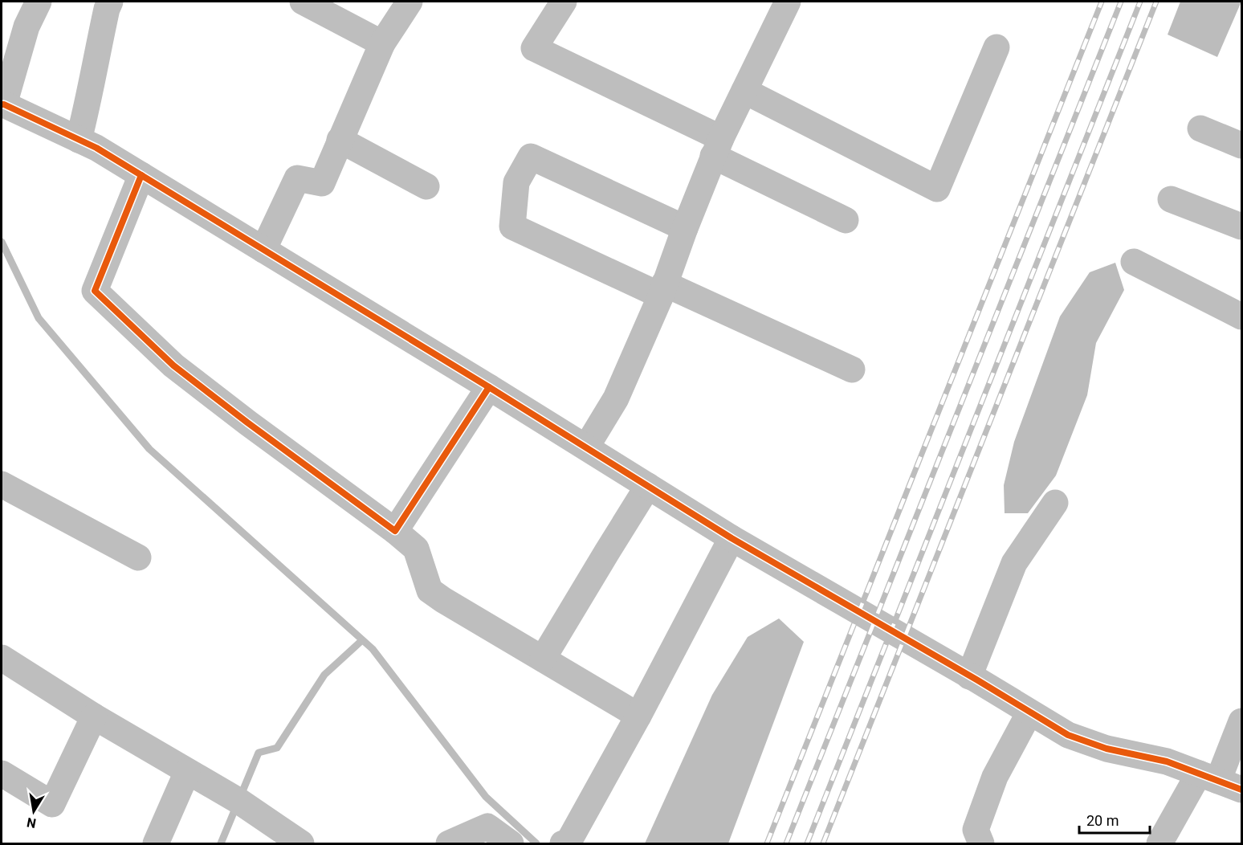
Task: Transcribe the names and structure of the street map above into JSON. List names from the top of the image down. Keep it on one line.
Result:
{"scale_bar":"20 m","north":"bottom"}
